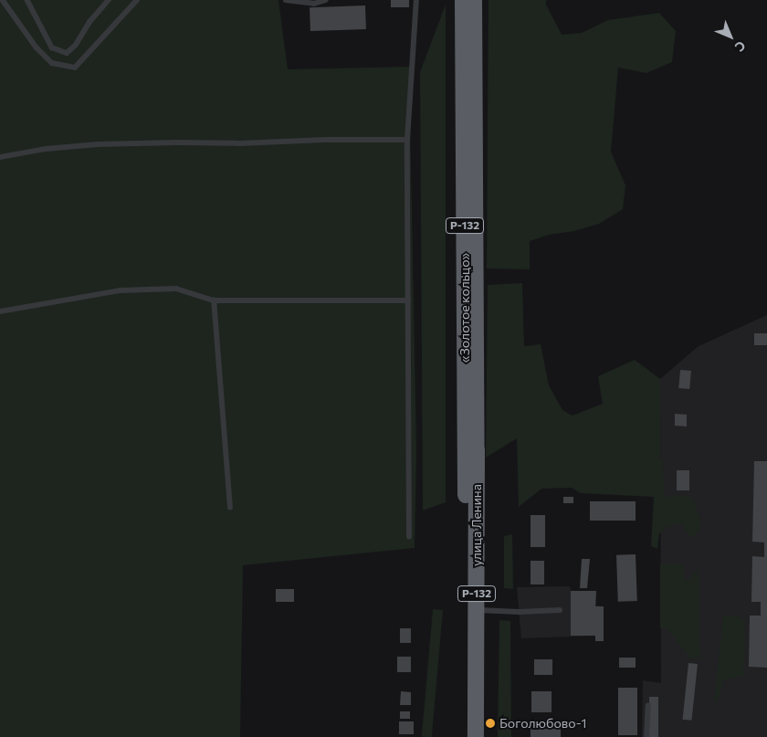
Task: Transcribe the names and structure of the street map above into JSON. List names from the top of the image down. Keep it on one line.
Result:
{"streets":{"highway":["Р-132","«Золотое кольцо»","улица Ленина"]},"crossings":[["«Золотое кольцо»","улица Ленина"]],"places":["Боголюбово-1"],"north":"bottom right"}
